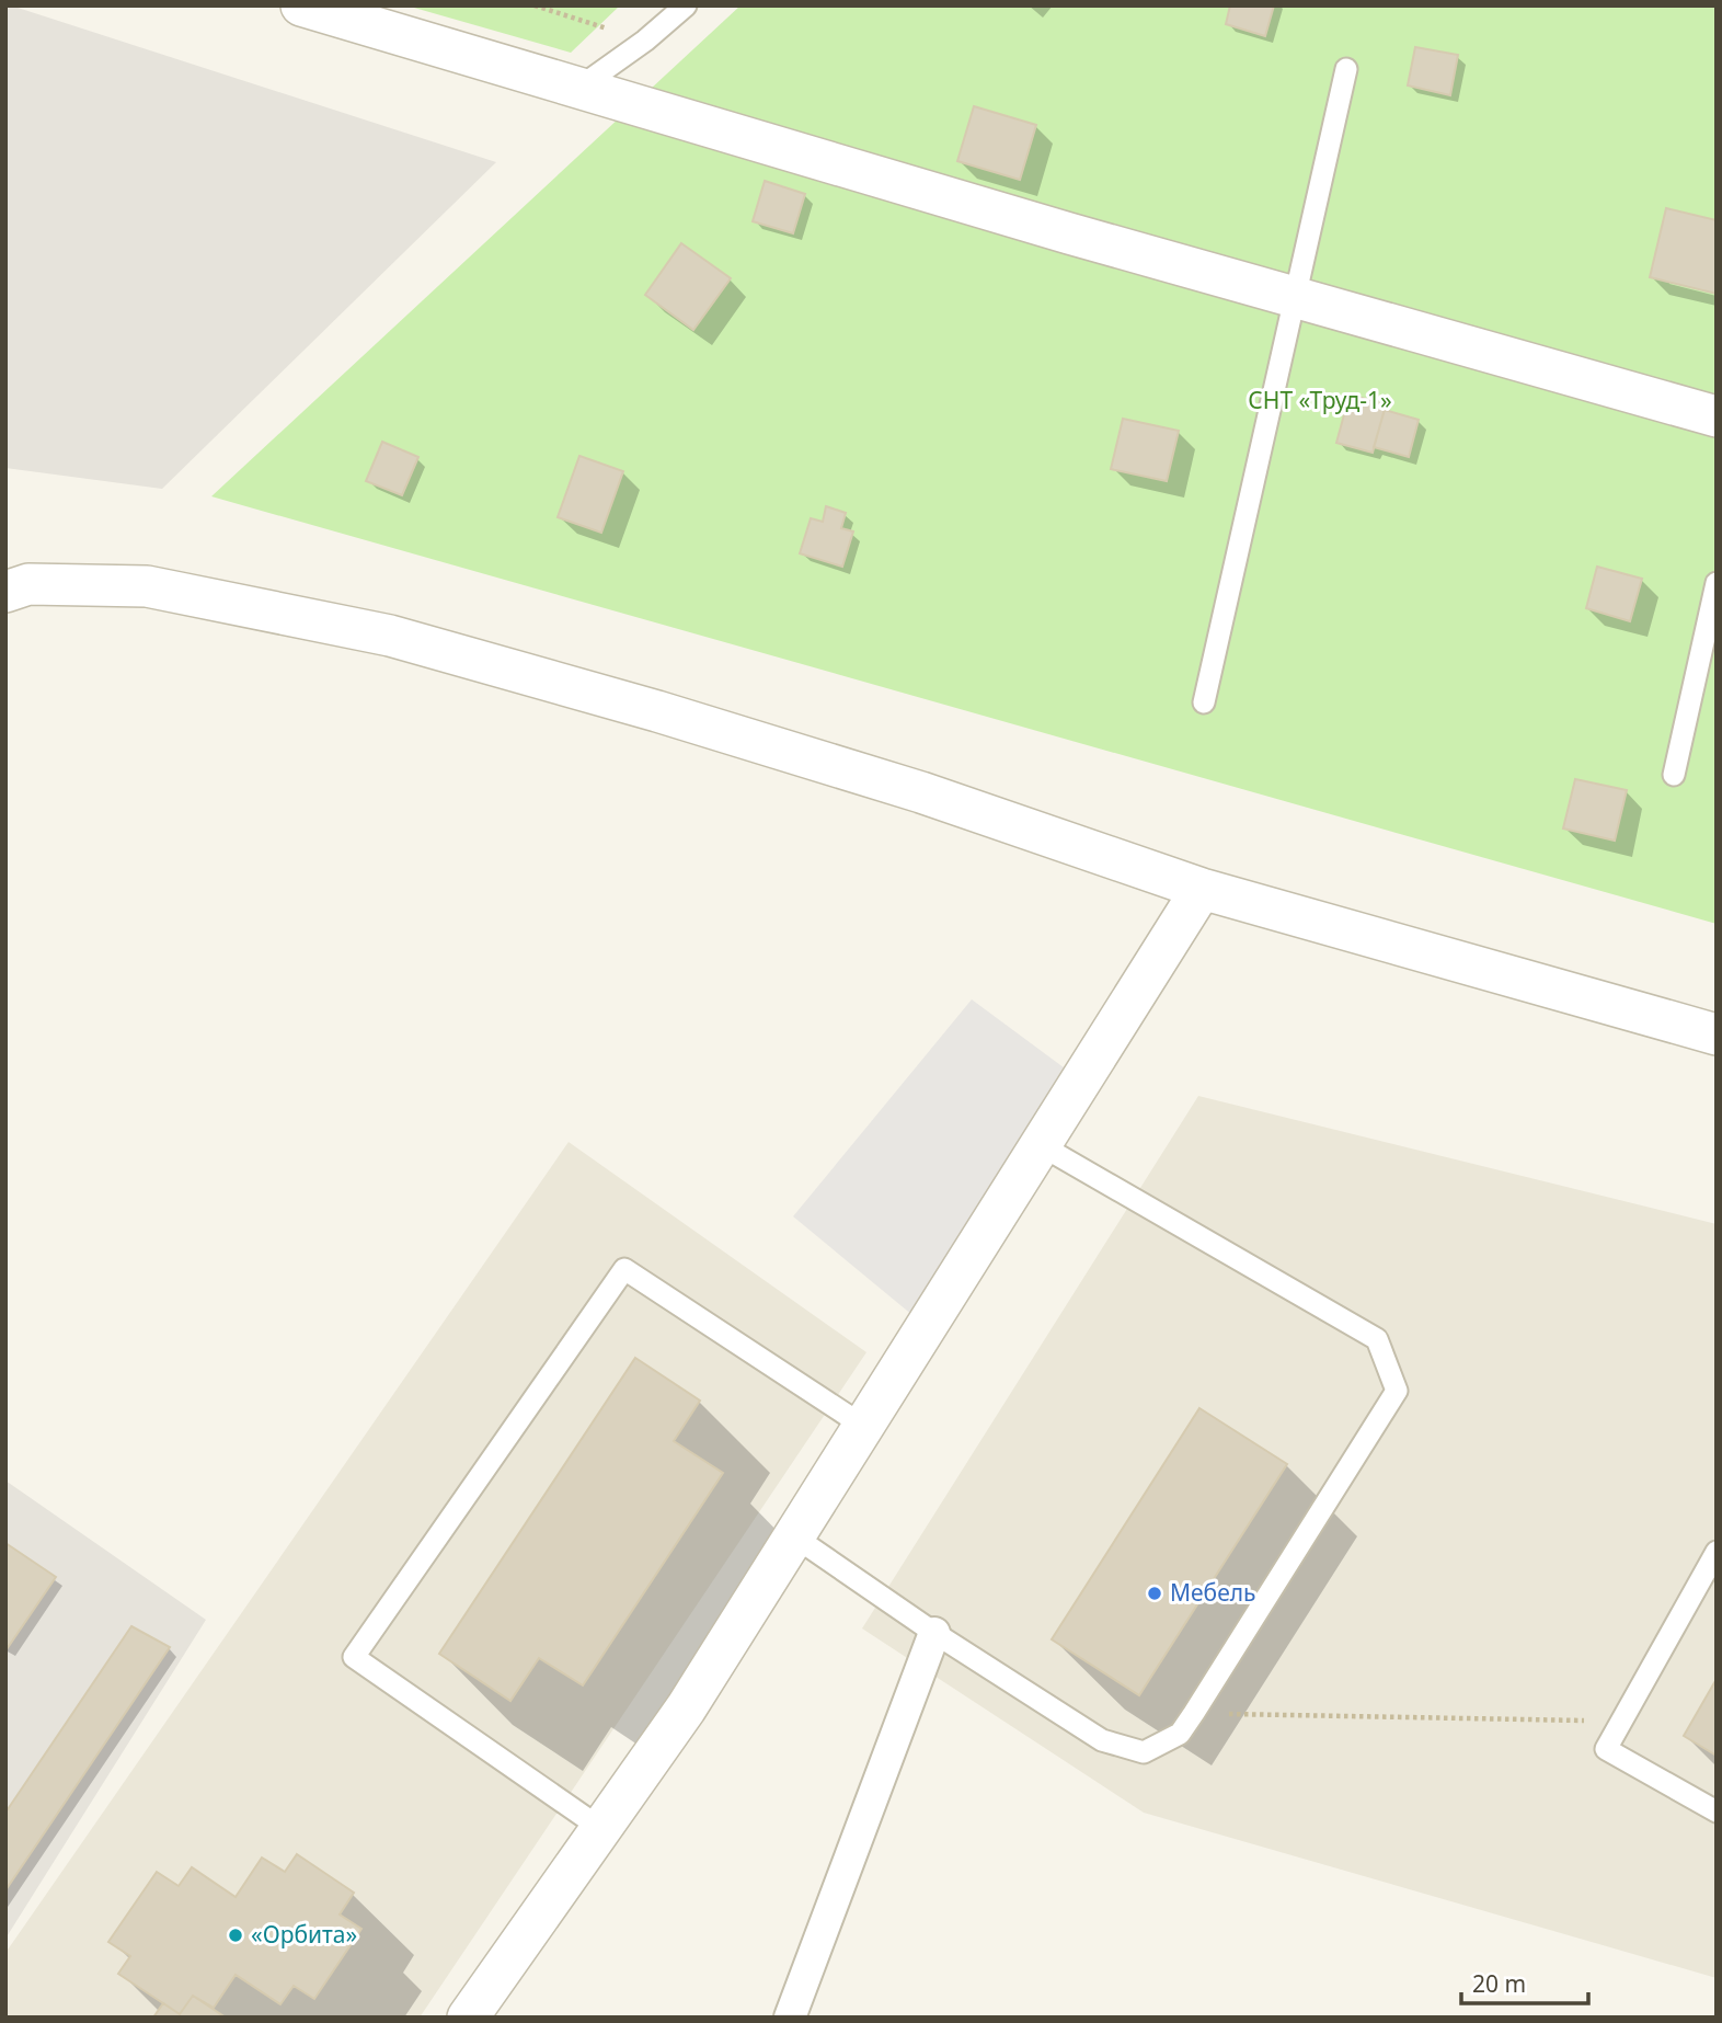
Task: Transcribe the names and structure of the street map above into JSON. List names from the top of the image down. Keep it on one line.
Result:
{"parks":["СНТ «Труд-1»"],"places":["Мебель","«Орбита»"],"scale_bar":"20 m"}
